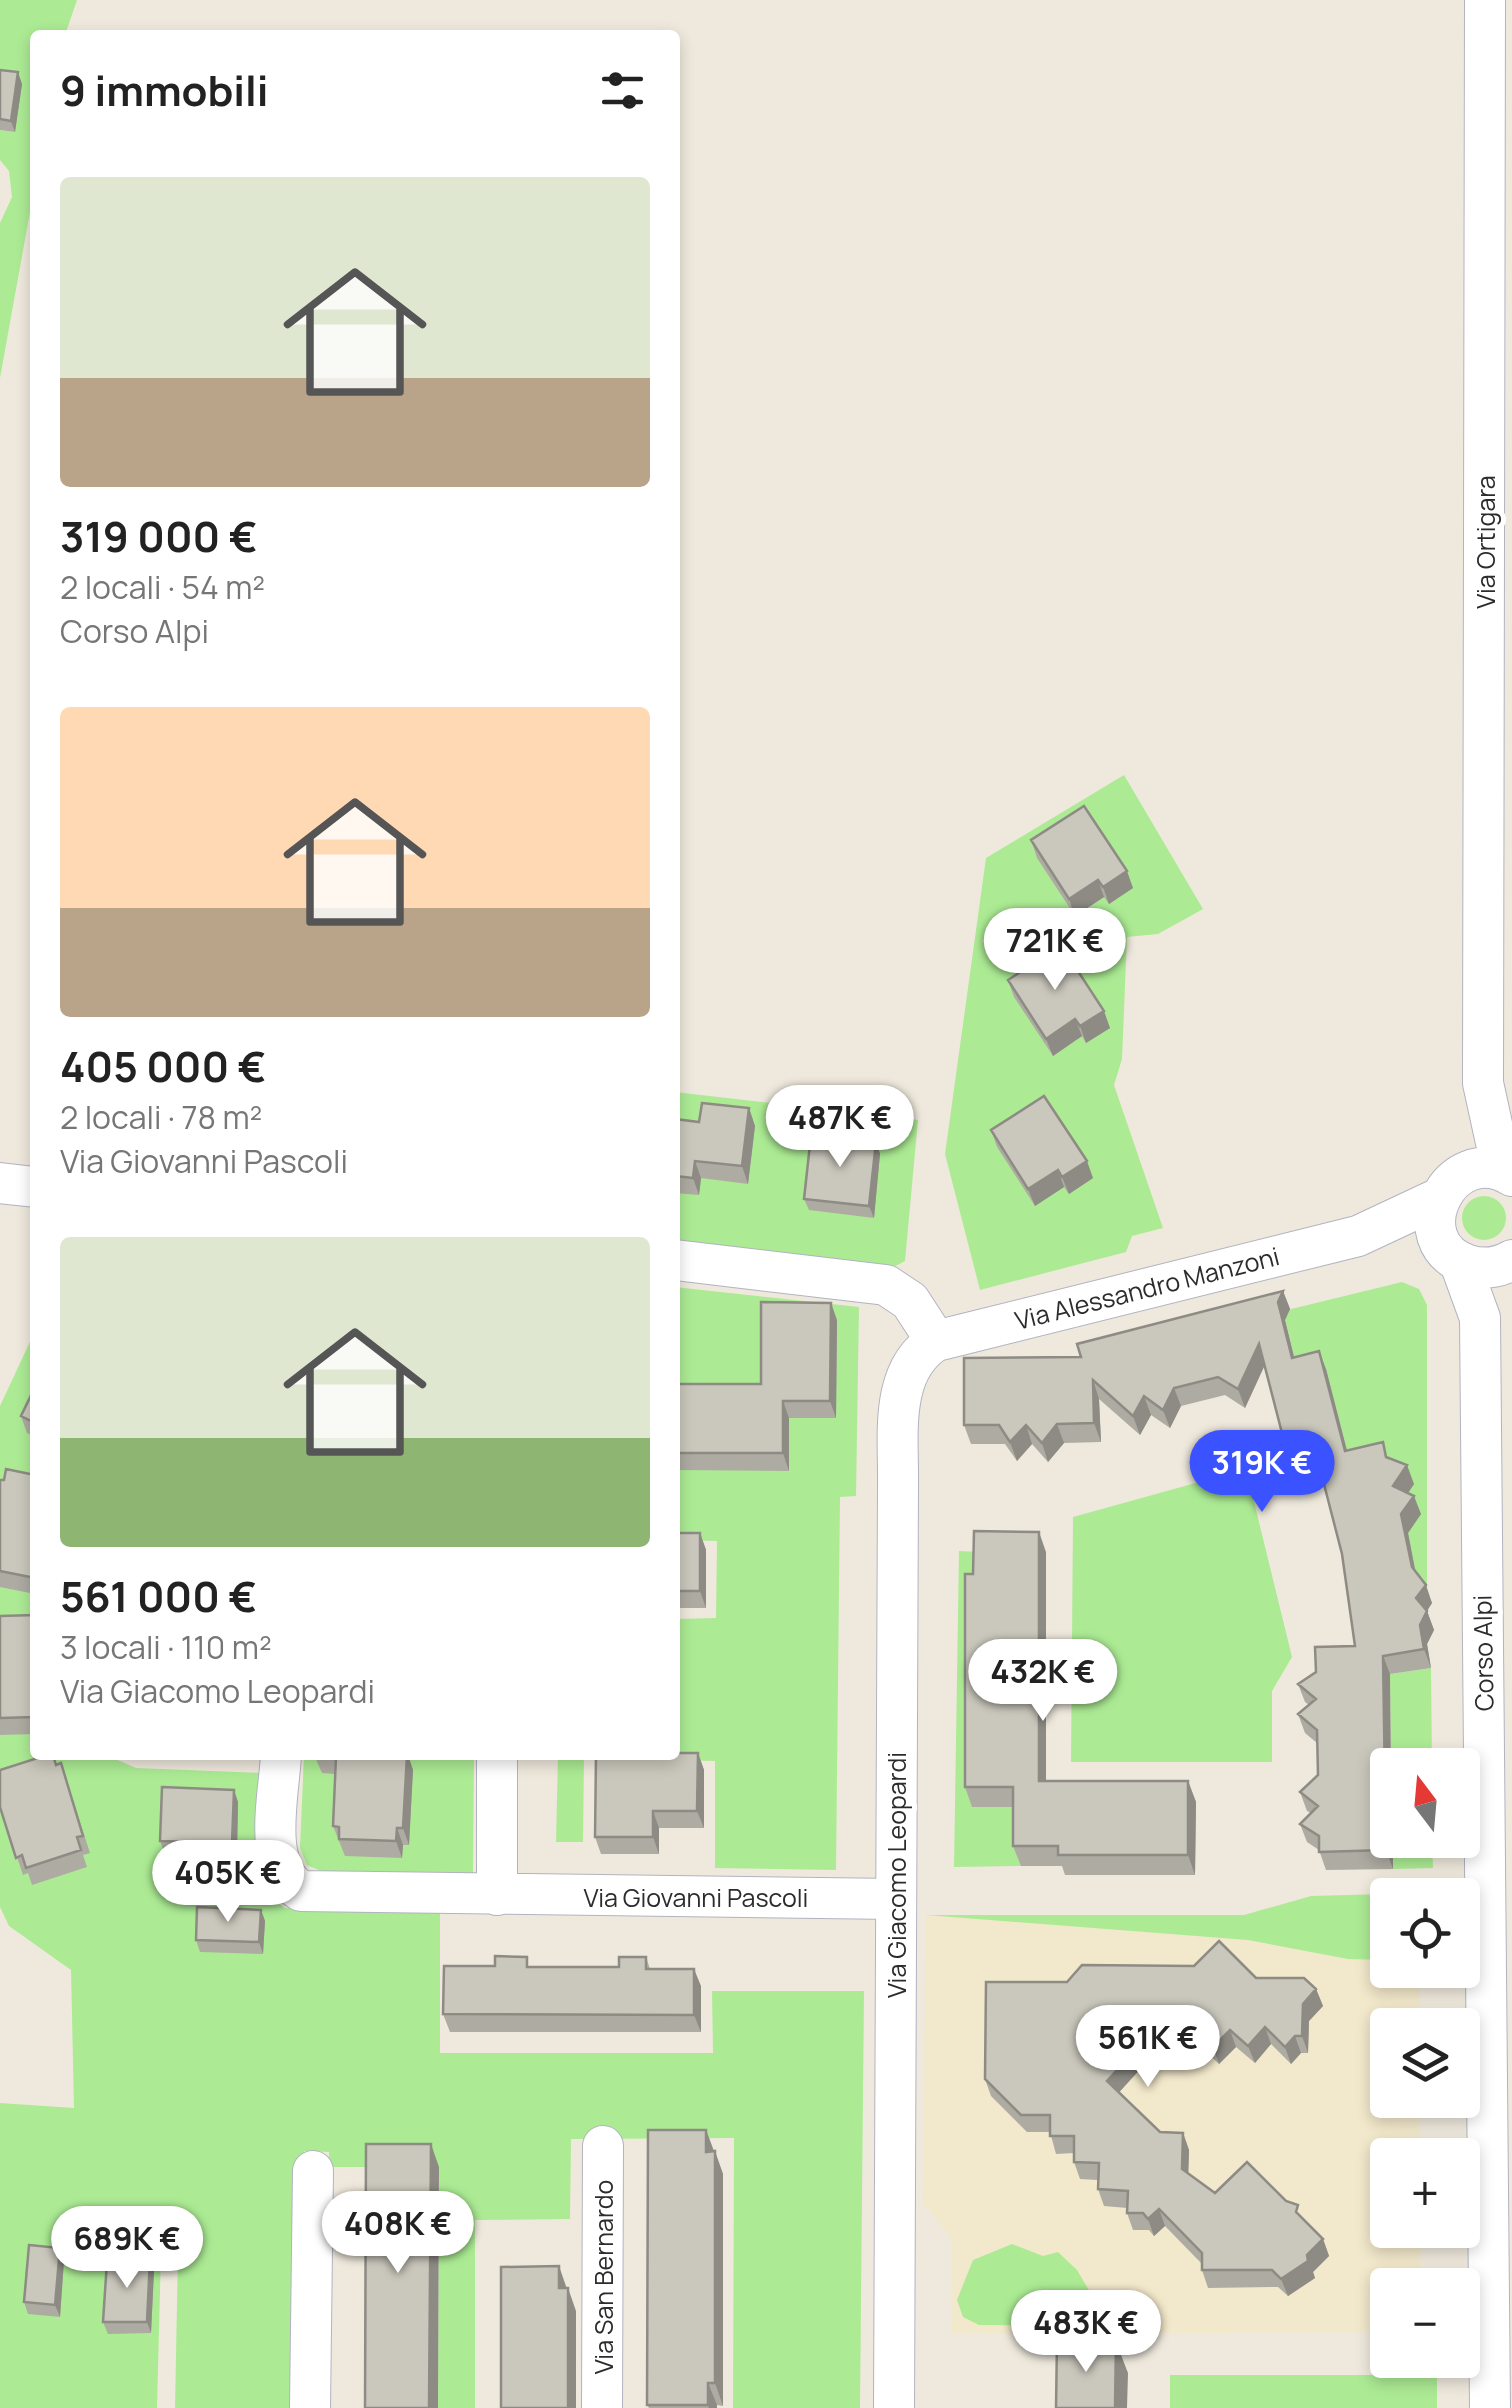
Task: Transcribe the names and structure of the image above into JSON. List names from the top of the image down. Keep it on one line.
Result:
{"streets":{"street":["Via Ortigara","Via Alessandro Manzoni","Corso Alpi","Via Giacomo Leopardi","Via Giovanni Pascoli","Via San Bernardo"]},"crossings":[["Via Ortigara","Via Alessandro Manzoni"],["Via Ortigara","Corso Alpi"],["Via Alessandro Manzoni","Corso Alpi"],["Via Alessandro Manzoni","Via Giacomo Leopardi"],["Via Giacomo Leopardi","Via Giovanni Pascoli"]],"north":"top","page":{"heading":"9 immobili","list":[{"name":"319 000 €","note":"2 locali · 54 m² · Corso Alpi"},{"name":"405 000 €","note":"2 locali · 78 m² · Via Giovanni Pascoli"},{"name":"561 000 €","note":"3 locali · 110 m² · Via Giacomo Leopardi"}],"price":["721K €","487K €","319K €","432K €","405K €","561K €","408K €","689K €","483K €"],"map_buttons":["+","−"]}}
